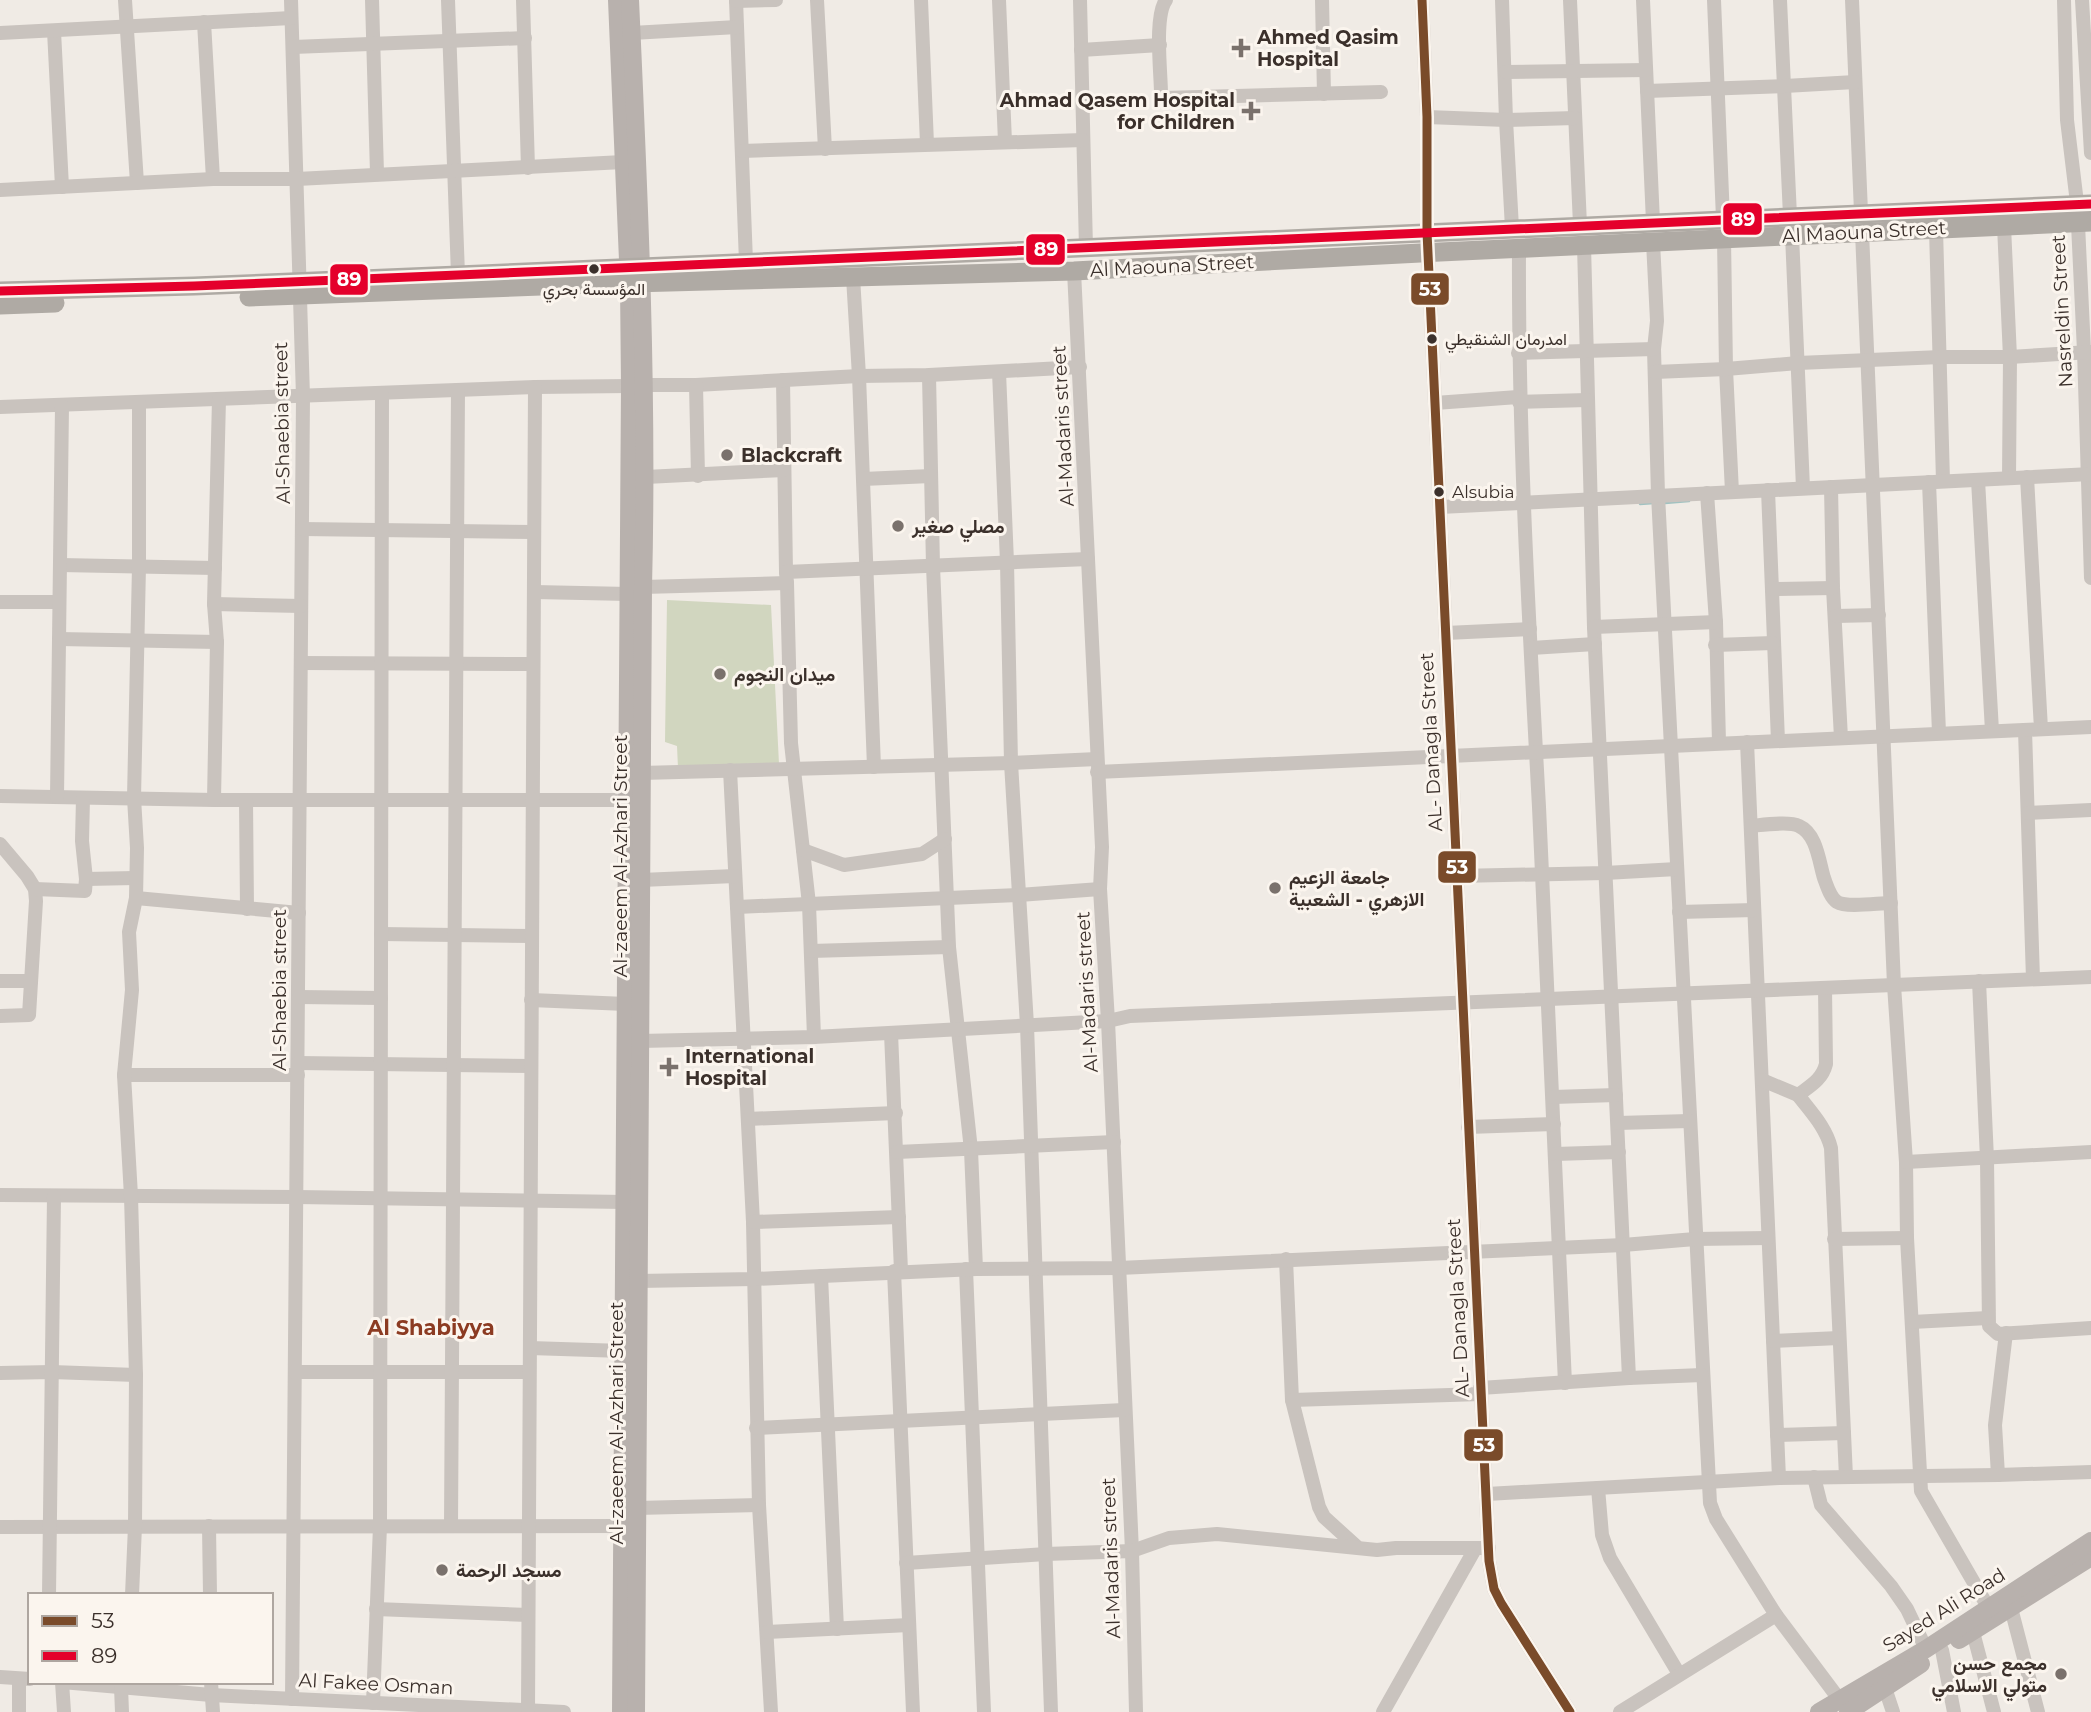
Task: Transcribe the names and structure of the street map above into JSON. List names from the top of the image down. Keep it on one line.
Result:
{"streets":{"highway":["Al Maouna Street"],"main road":["Al-zaeem Al-Azhari Street","Sayed Ali Road"],"street":["Nasreldin Street","Al-Shaebia street","Al-Madaris street","AL- Danagla Street","Al Fakee Osman"]},"crossings":[["Al Maouna Street","Nasreldin Street"],["Al Maouna Street","Al-Shaebia street"],["Al Maouna Street","Al-Madaris street"],["Al Maouna Street","AL- Danagla Street"],["Al Maouna Street","Al-zaeem Al-Azhari Street"],["Al-Shaebia street","Al Fakee Osman"]],"districts":["Al Shabiyya"],"places":{"health":["Ahmed Qasim Hospital","Ahmad Qasem Hospital for Children","International Hospital"],"other":["المؤسسة بحري","امدرمان الشنقيطي","Blackcraft","Alsubia","مصلي صغير","ميدان النجوم","جامعة الزعيم الازهري - الشعبية","مسجد الرحمة","مجمع حسن متولي الاسلامي"]},"lines":["transit line 53","transit line 89"],"legend":["53","89"]}
